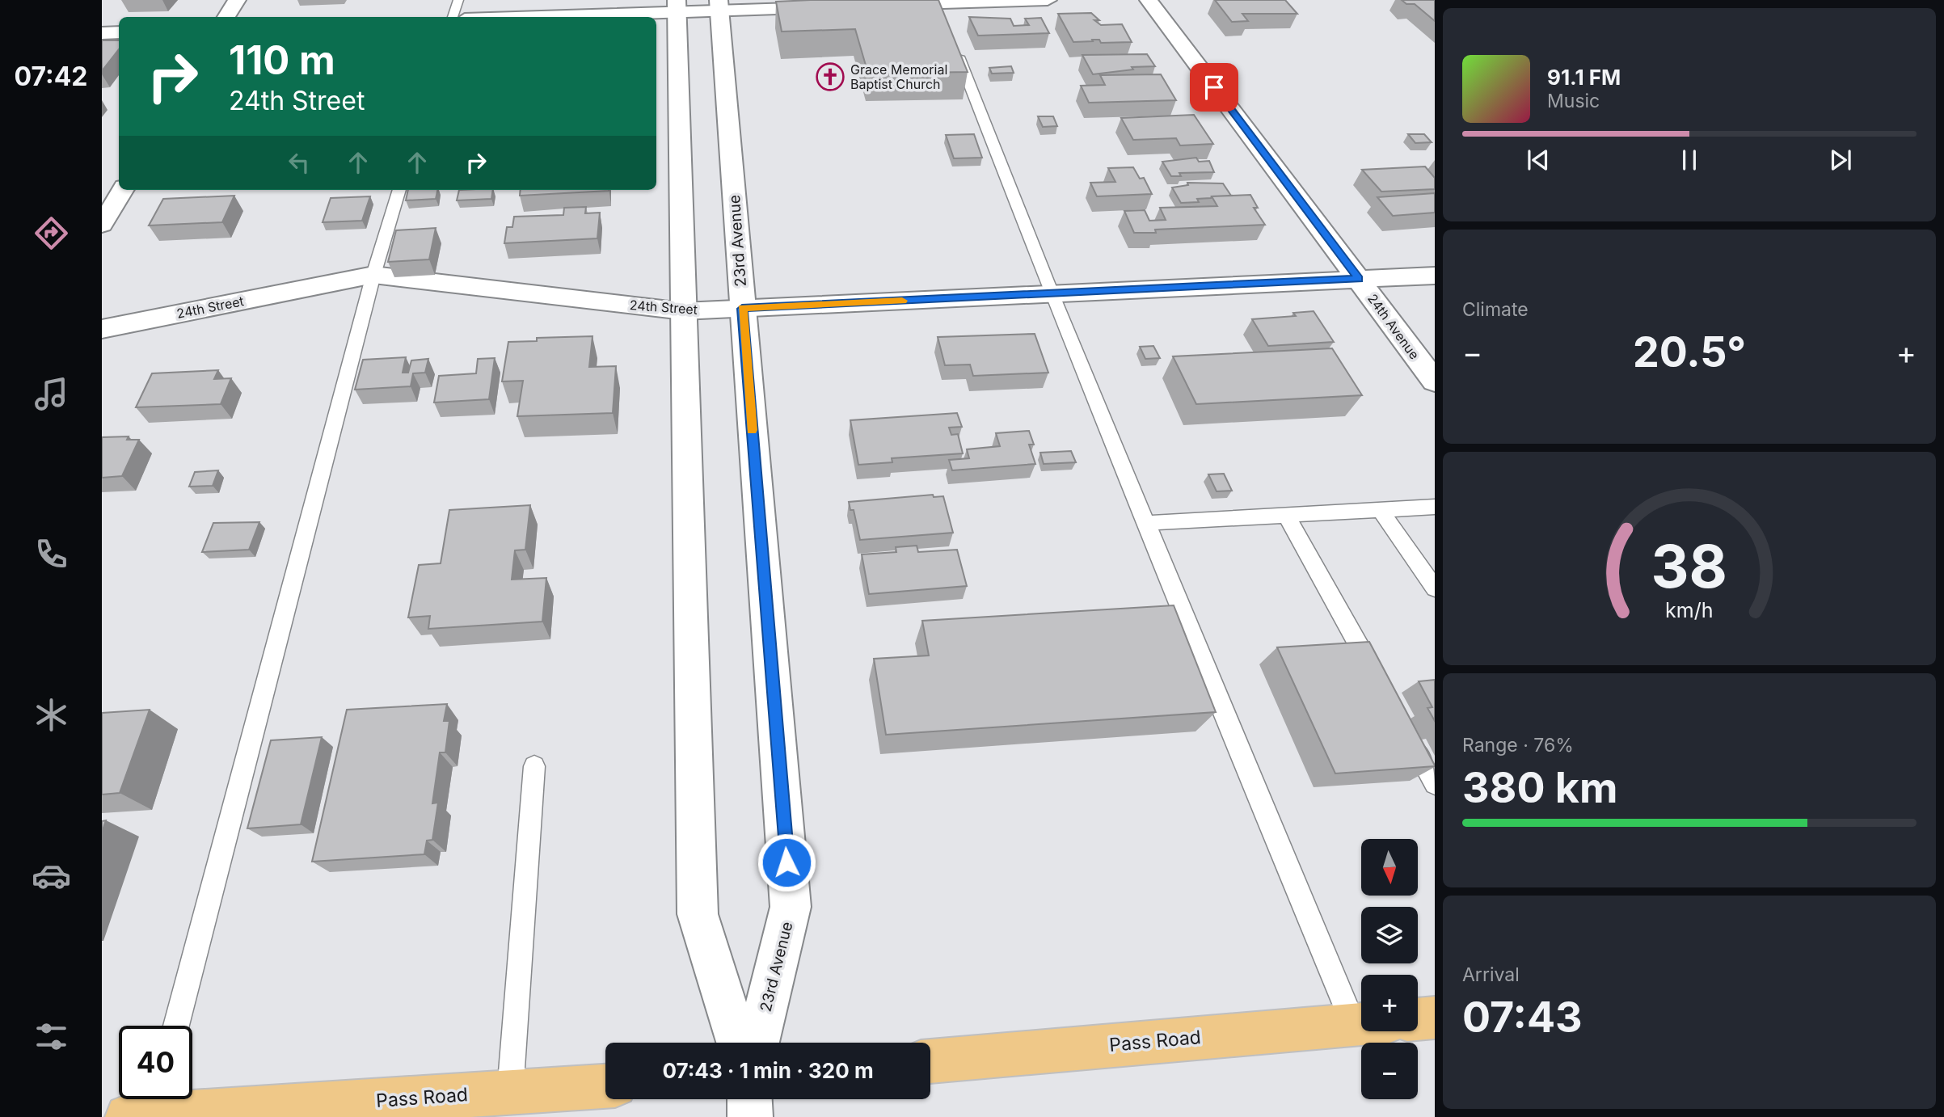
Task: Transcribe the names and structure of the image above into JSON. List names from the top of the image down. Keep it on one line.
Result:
{"streets":{"main road":["Pass Road"],"street":["23rd Avenue","24th Street","24th Avenue"]},"crossings":[["23rd Avenue","24th Street"],["24th Street","24th Avenue"]],"places":{"church":["Grace Memorial Baptist Church"]},"north":"bottom","page":{"tabs":"07:42","turn":["110 m","24th Street"],"song":["91.1 FM","Music"],"tile":["Climate",["Range · 76%","380 km"],["Arrival","07:43"]],"heat":["−","20.5°","+"],"map_buttons":["+","−"],"limit":"40","trip":"07:43 · 1 min · 320 m","gauge":["38","km/h"]}}
